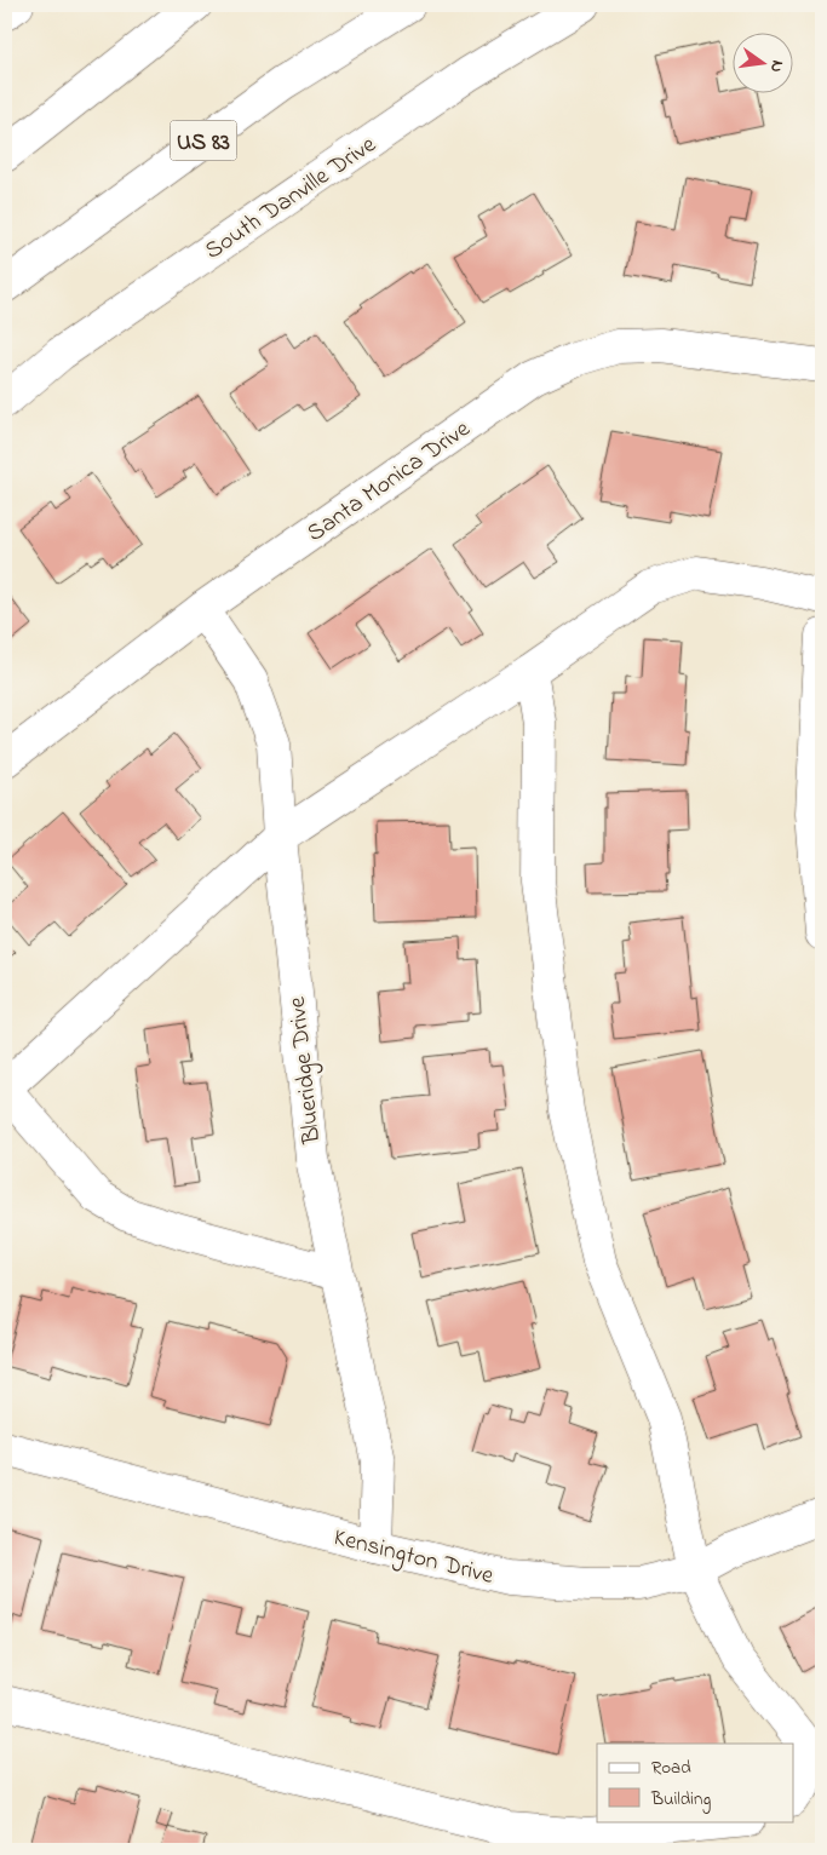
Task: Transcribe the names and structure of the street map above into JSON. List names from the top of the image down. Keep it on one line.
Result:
{"streets":{"main road":["US 83","South Danville Drive","Santa Monica Drive","Blueridge Drive","Kensington Drive"]},"crossings":[["Santa Monica Drive","Blueridge Drive"],["Blueridge Drive","Kensington Drive"]],"legend":["Road","Building"],"north":"right"}
